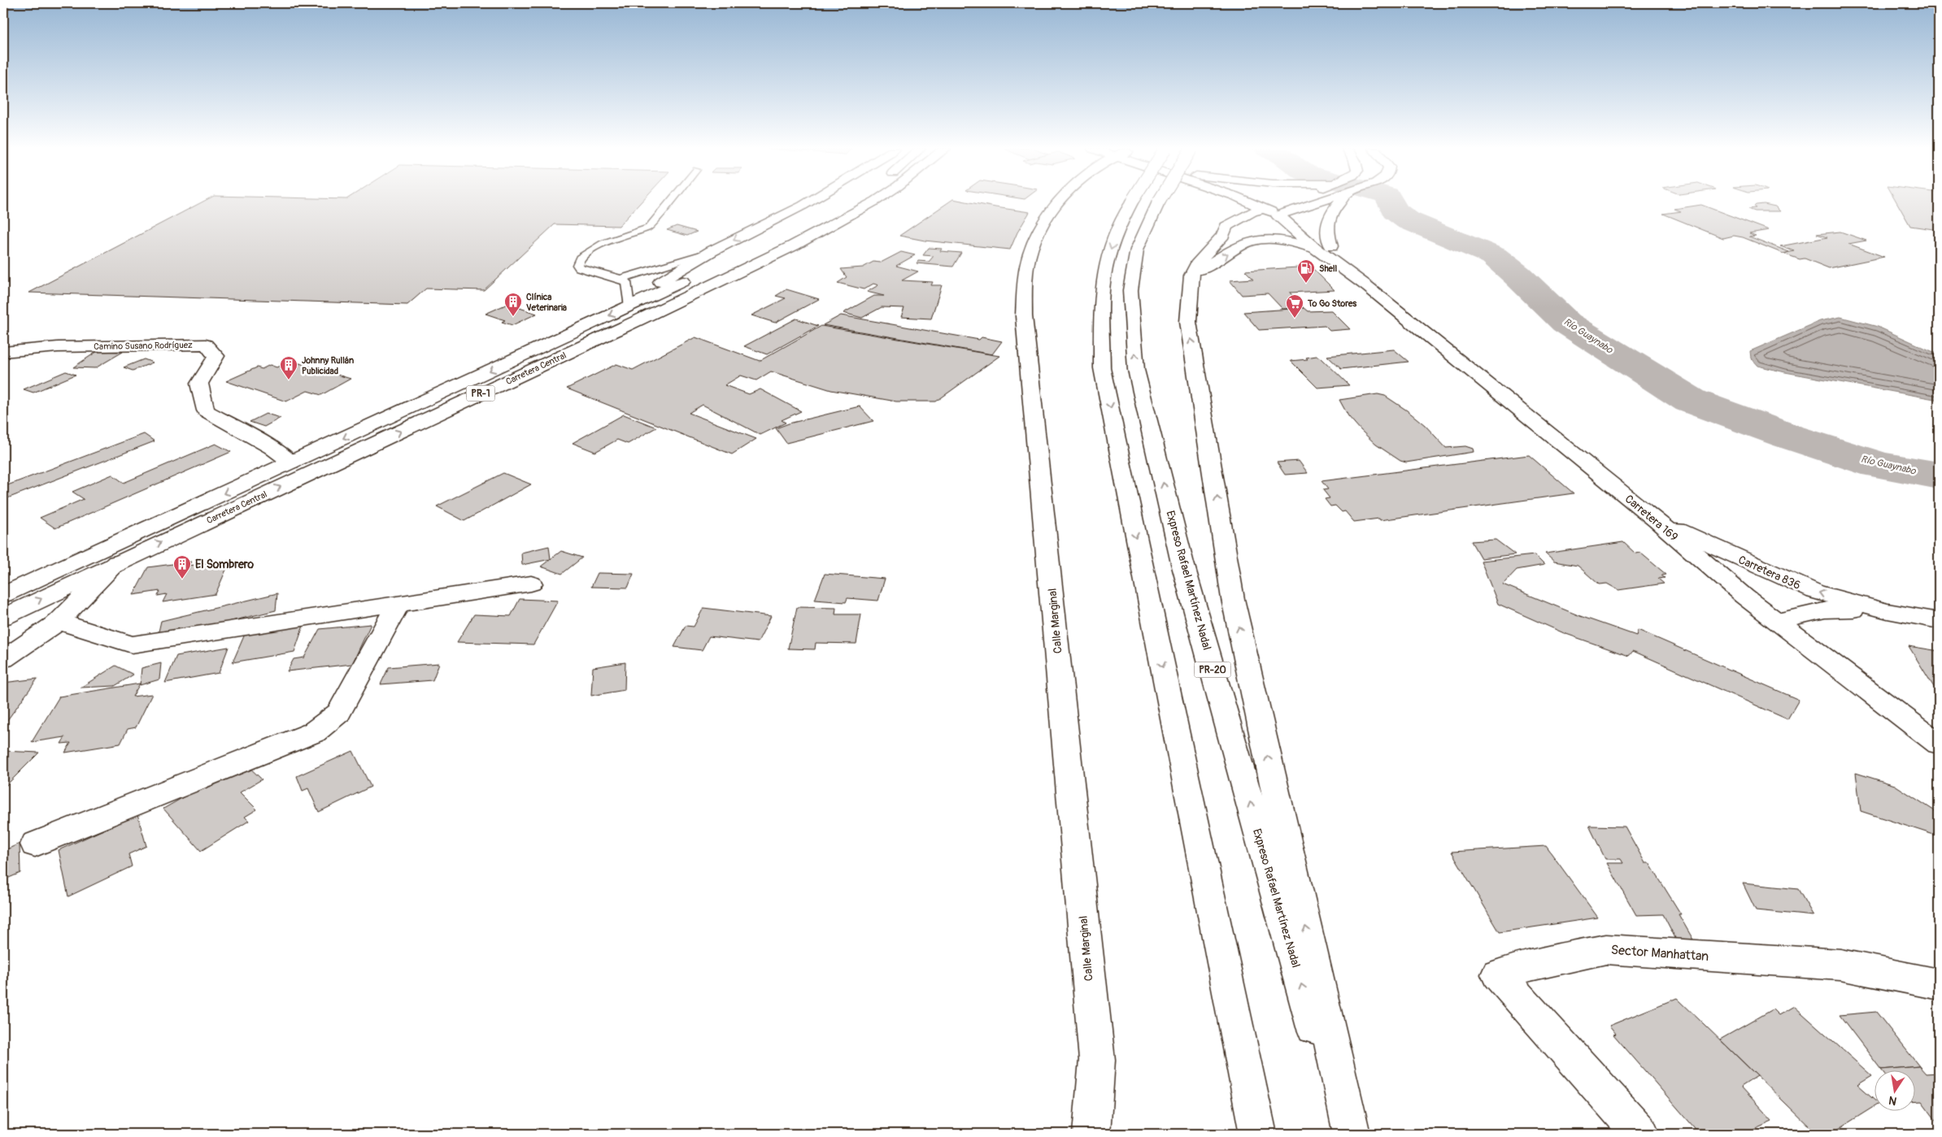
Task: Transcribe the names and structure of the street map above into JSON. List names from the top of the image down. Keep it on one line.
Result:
{"streets":{"main road":["Camino Susano Rodríguez","Carretera Central","PR-1","Carretera 169","Carretera 836","Expreso Rafael Martínez Nadal","Calle Marginal","PR-20","Sector Manhattan"]},"crossings":[["Camino Susano Rodríguez","Carretera Central"],["Carretera 169","Carretera 836"]],"one_way":["Carretera 836"],"water":["Río Guaynabo"],"places":{"fuel station":["Shell"],"building":["Clínica Veterinaria","Johnny Rullán Publicidad","El Sombrero"],"supermarket":["To Go Stores"]},"north":"bottom"}
